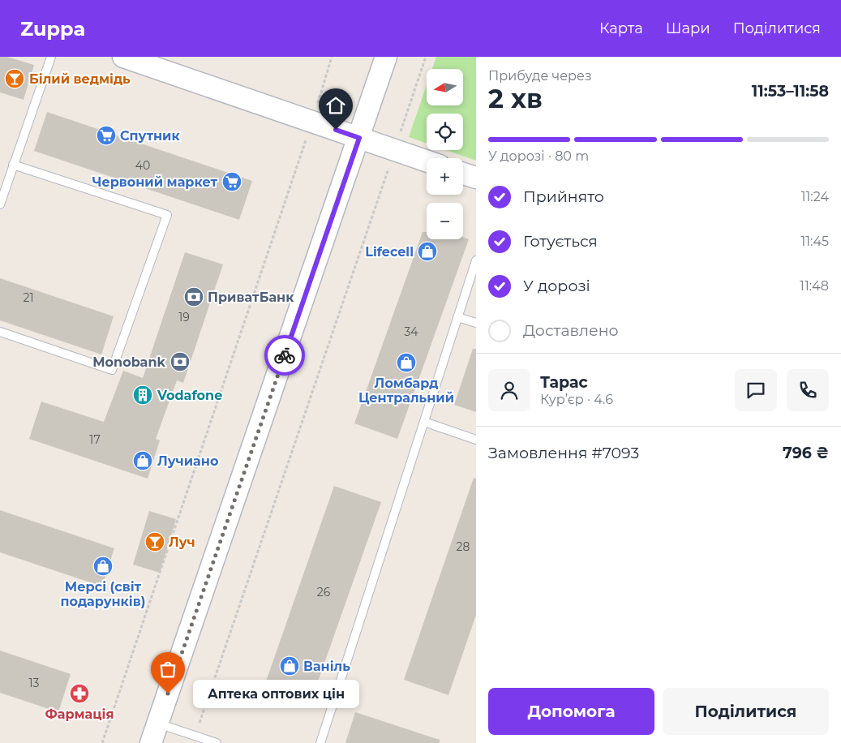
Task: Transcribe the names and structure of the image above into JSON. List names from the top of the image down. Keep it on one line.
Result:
{"places":{"bar":["Білий ведмідь","Луч"],"supermarket":["Спутник","Червоний маркет"],"shop":["Lifecell","Ломбард Центральний","Лучиано","Мерсі (світ подарунків)","Ваніль"],"bank":["ПриватБанк","Monobank"],"building":["Vodafone"],"pharmacy":["Фармація"],"other":["Аптека оптових цін"]},"house_numbers":["40","21","19","34","17","28","26","13"],"north":"left","page":{"header":"Zuppa","nav":["Карта","Шари","Поділитися"],"heading":["2 хв","Прибуде через","11:53–11:58"],"panel":["Тарас","Кур’єр · 4.6","Замовлення #7093","796 ₴"],"map_buttons":["+","−"],"bar":"У дорозі · 80 m","list":[["Прийнято","11:24"],["Готується","11:45"],["У дорозі","11:48"],"Доставлено"],"bubble":"Аптека оптових цін","buttons":["Допомога","Поділитися"]}}
